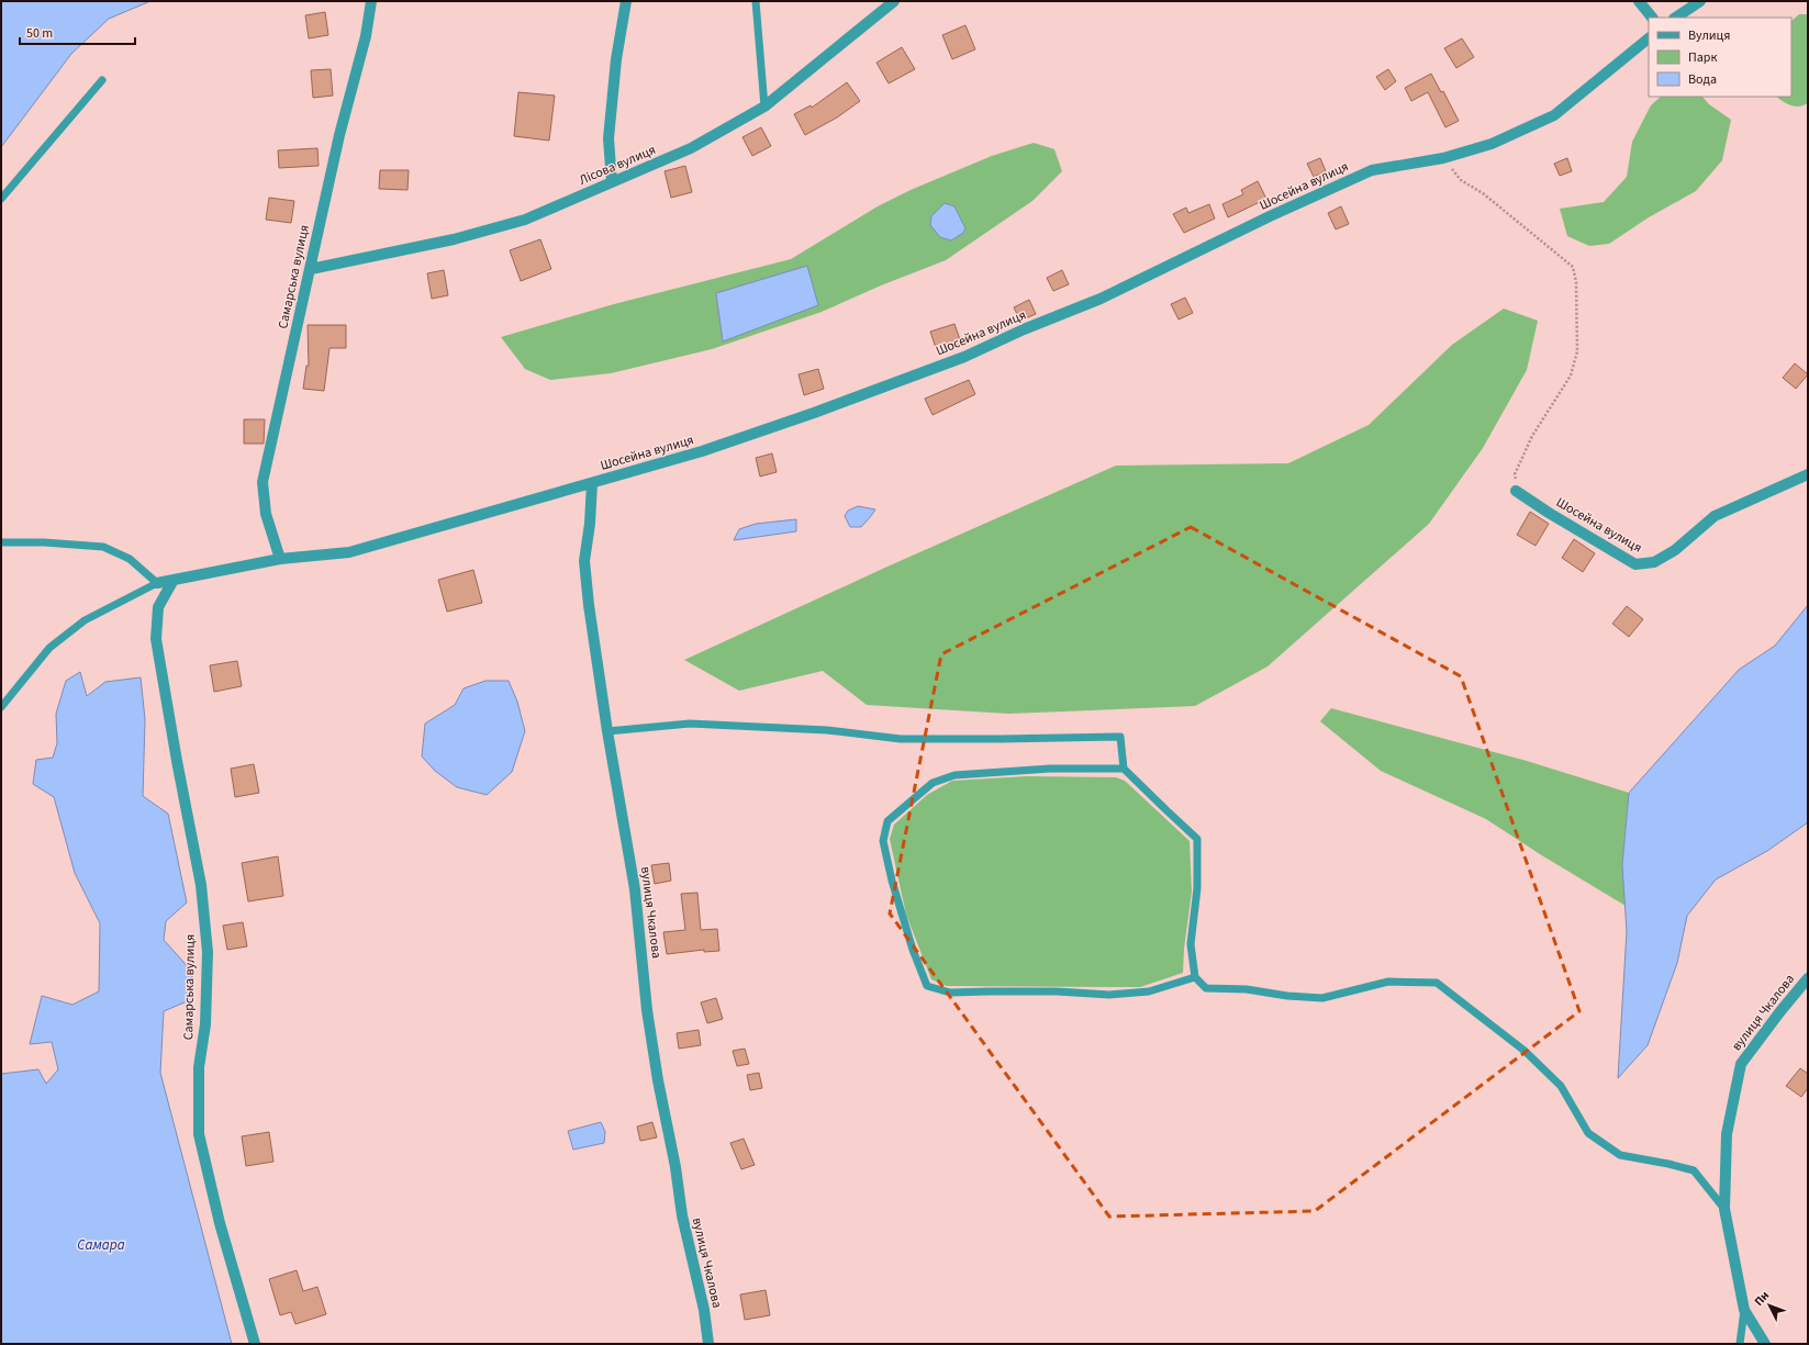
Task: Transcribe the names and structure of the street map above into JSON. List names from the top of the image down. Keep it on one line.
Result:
{"streets":{"street":["Лісова вулиця","Шосейна вулиця","Самарська вулиця","вулиця Чкалова"]},"crossings":[["Лісова вулиця","Самарська вулиця"],["Шосейна вулиця","Самарська вулиця"],["Шосейна вулиця","вулиця Чкалова"]],"water":["Самара"],"legend":["Вулиця","Парк","Вода"],"scale_bar":"50 m","north":"top left"}
